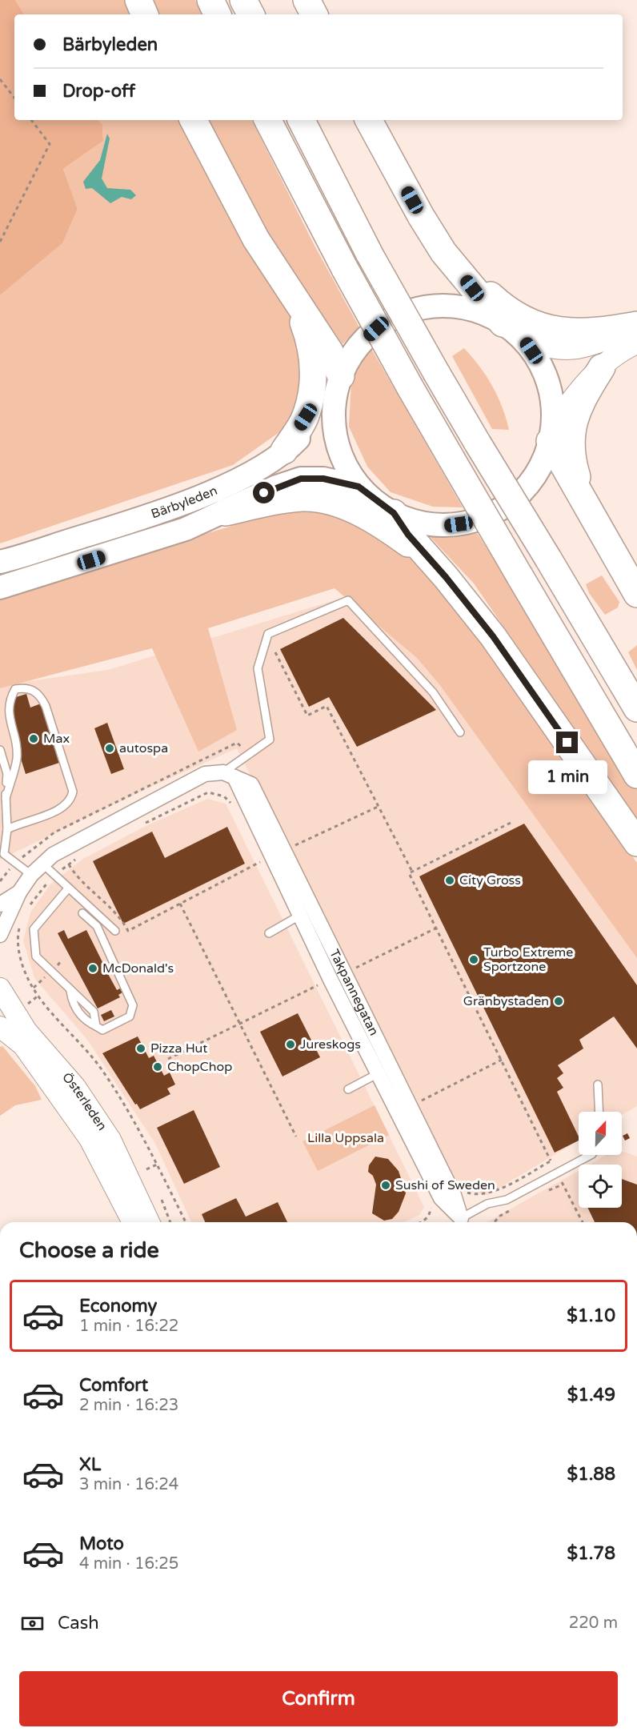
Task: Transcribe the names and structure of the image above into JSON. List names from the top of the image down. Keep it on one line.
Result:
{"streets":{"main road":["Bärbyleden","Österleden"],"street":["Takpannegatan"]},"parks":["Lilla Uppsala"],"places":["Max","autospa","City Gross","Turbo Extreme Sportzone","McDonald's","Gränbystaden","Jureskogs","Pizza Hut","ChopChop","Sushi of Sweden"],"north":"top","page":{"banner":["Bärbyleden","Drop-off"],"bubble":"1 min","heading":"Choose a ride","list":[{"name":"Economy","note":"1 min · 16:22","value":"$1.10"},{"name":"Comfort","note":"2 min · 16:23","value":"$1.49"},{"name":"XL","note":"3 min · 16:24","value":"$1.88"},{"name":"Moto","note":"4 min · 16:25","value":"$1.78"}],"pay":["Cash","220 m"],"buttons":"Confirm"}}
